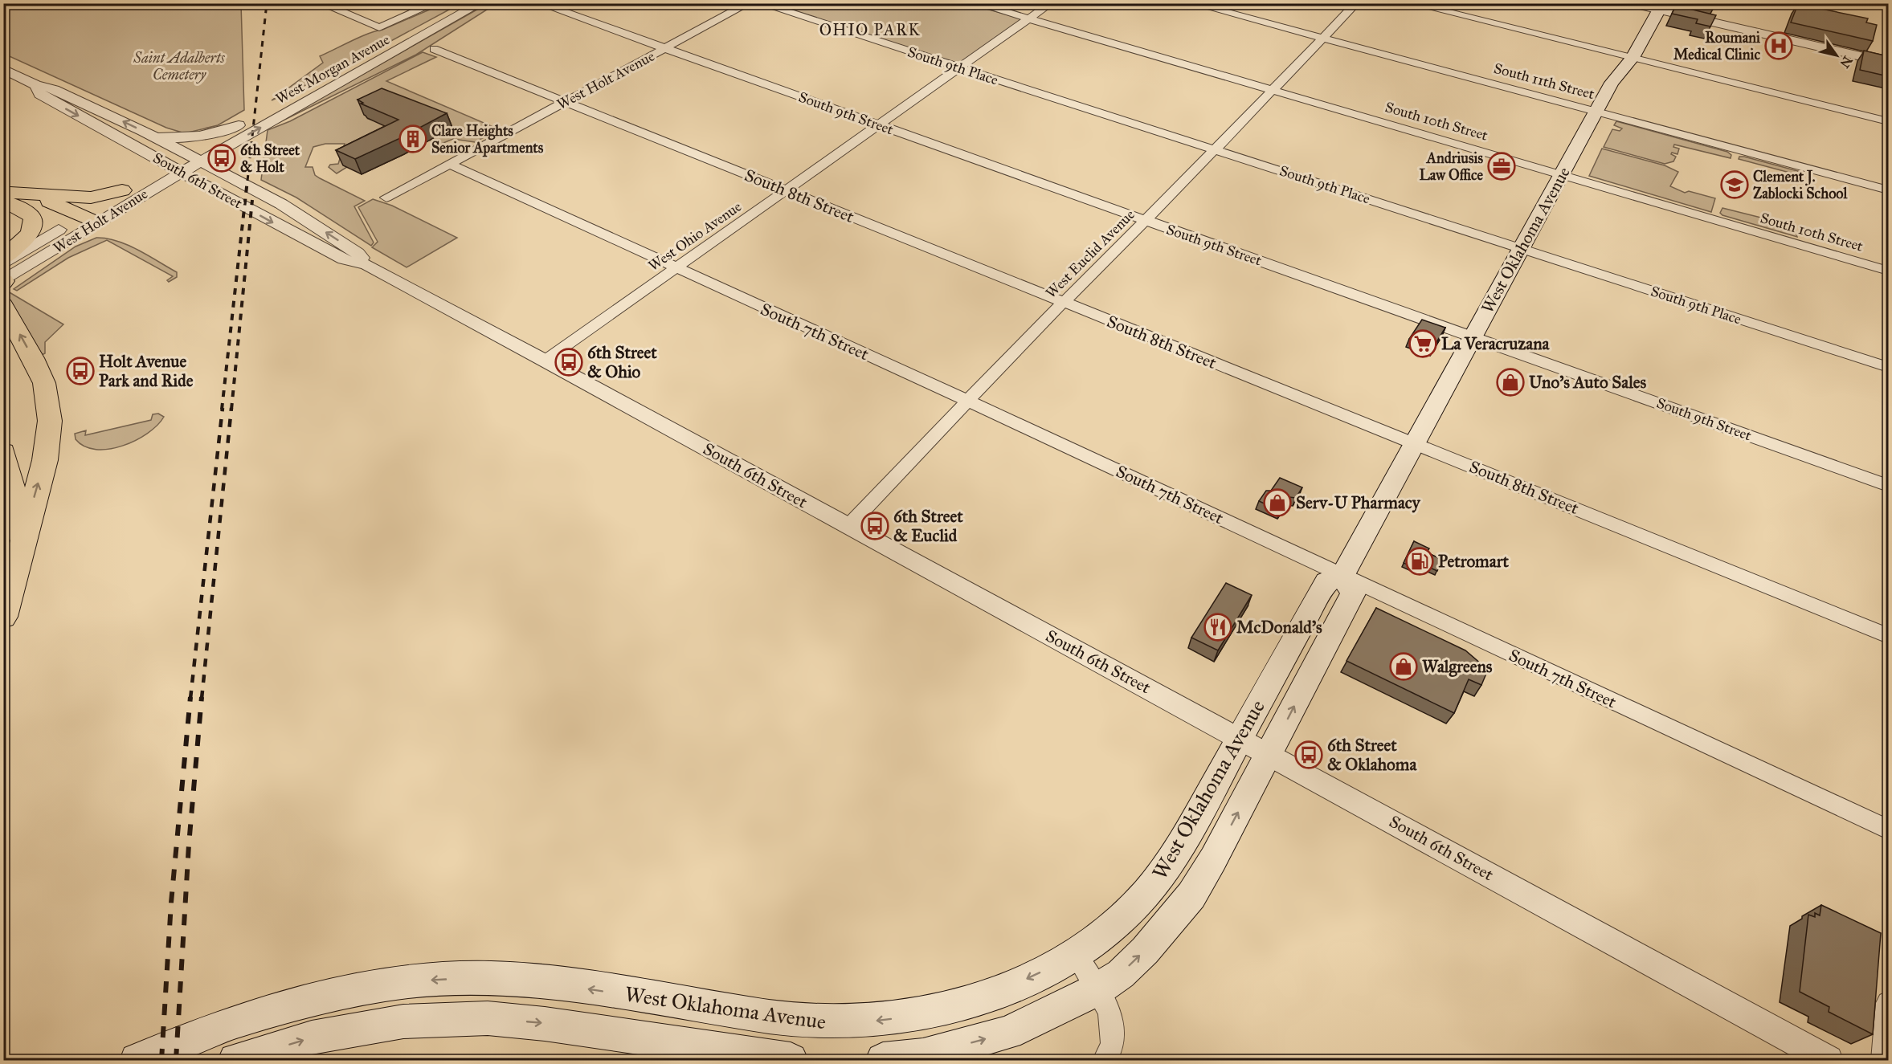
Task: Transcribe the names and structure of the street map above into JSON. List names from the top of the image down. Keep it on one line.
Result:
{"streets":{"main road":["West Oklahoma Avenue"],"street":["South 9th Place","West Morgan Avenue","West Holt Avenue","South 11th Street","South 9th Street","South 10th Street","South 6th Street","South 8th Street","West Ohio Avenue","West Euclid Avenue","South 7th Street"]},"crossings":[["South 9th Place","West Ohio Avenue"],["South 9th Place","West Oklahoma Avenue"],["South 9th Place","West Euclid Avenue"],["West Morgan Avenue","West Holt Avenue"],["West Morgan Avenue","South 6th Street"],["West Holt Avenue","South 9th Street"],["West Holt Avenue","South 6th Street"],["West Holt Avenue","South 8th Street"],["West Holt Avenue","South 7th Street"],["South 11th Street","West Oklahoma Avenue"],["South 11th Street","West Euclid Avenue"],["South 9th Street","West Ohio Avenue"],["South 9th Street","West Oklahoma Avenue"],["South 9th Street","West Euclid Avenue"],["South 10th Street","West Ohio Avenue"],["South 10th Street","West Oklahoma Avenue"],["South 10th Street","West Euclid Avenue"],["South 6th Street","West Ohio Avenue"],["South 6th Street","West Oklahoma Avenue"],["South 6th Street","West Euclid Avenue"],["South 8th Street","West Ohio Avenue"],["South 8th Street","West Oklahoma Avenue"],["South 8th Street","West Euclid Avenue"],["West Ohio Avenue","South 7th Street"],["West Oklahoma Avenue","South 7th Street"],["West Euclid Avenue","South 7th Street"]],"districts":["OHIO PARK"],"parks":["Saint Adalberts Cemetery"],"places":{"hospital":["Roumani Medical Clinic"],"building":["Clare Heights Senior Apartments"],"bus stop":["6th Street & Holt","6th Street & Ohio","Holt Avenue Park and Ride","6th Street & Euclid","6th Street & Oklahoma"],"office":["Andriusis Law Office"],"school or university":["Clement J. Zablocki School"],"supermarket":["La Veracruzana"],"shop":["Uno's Auto Sales","Serv-U Pharmacy","Walgreens"],"fuel station":["Petromart"],"restaurant":["McDonald's"]},"north":"bottom right"}
